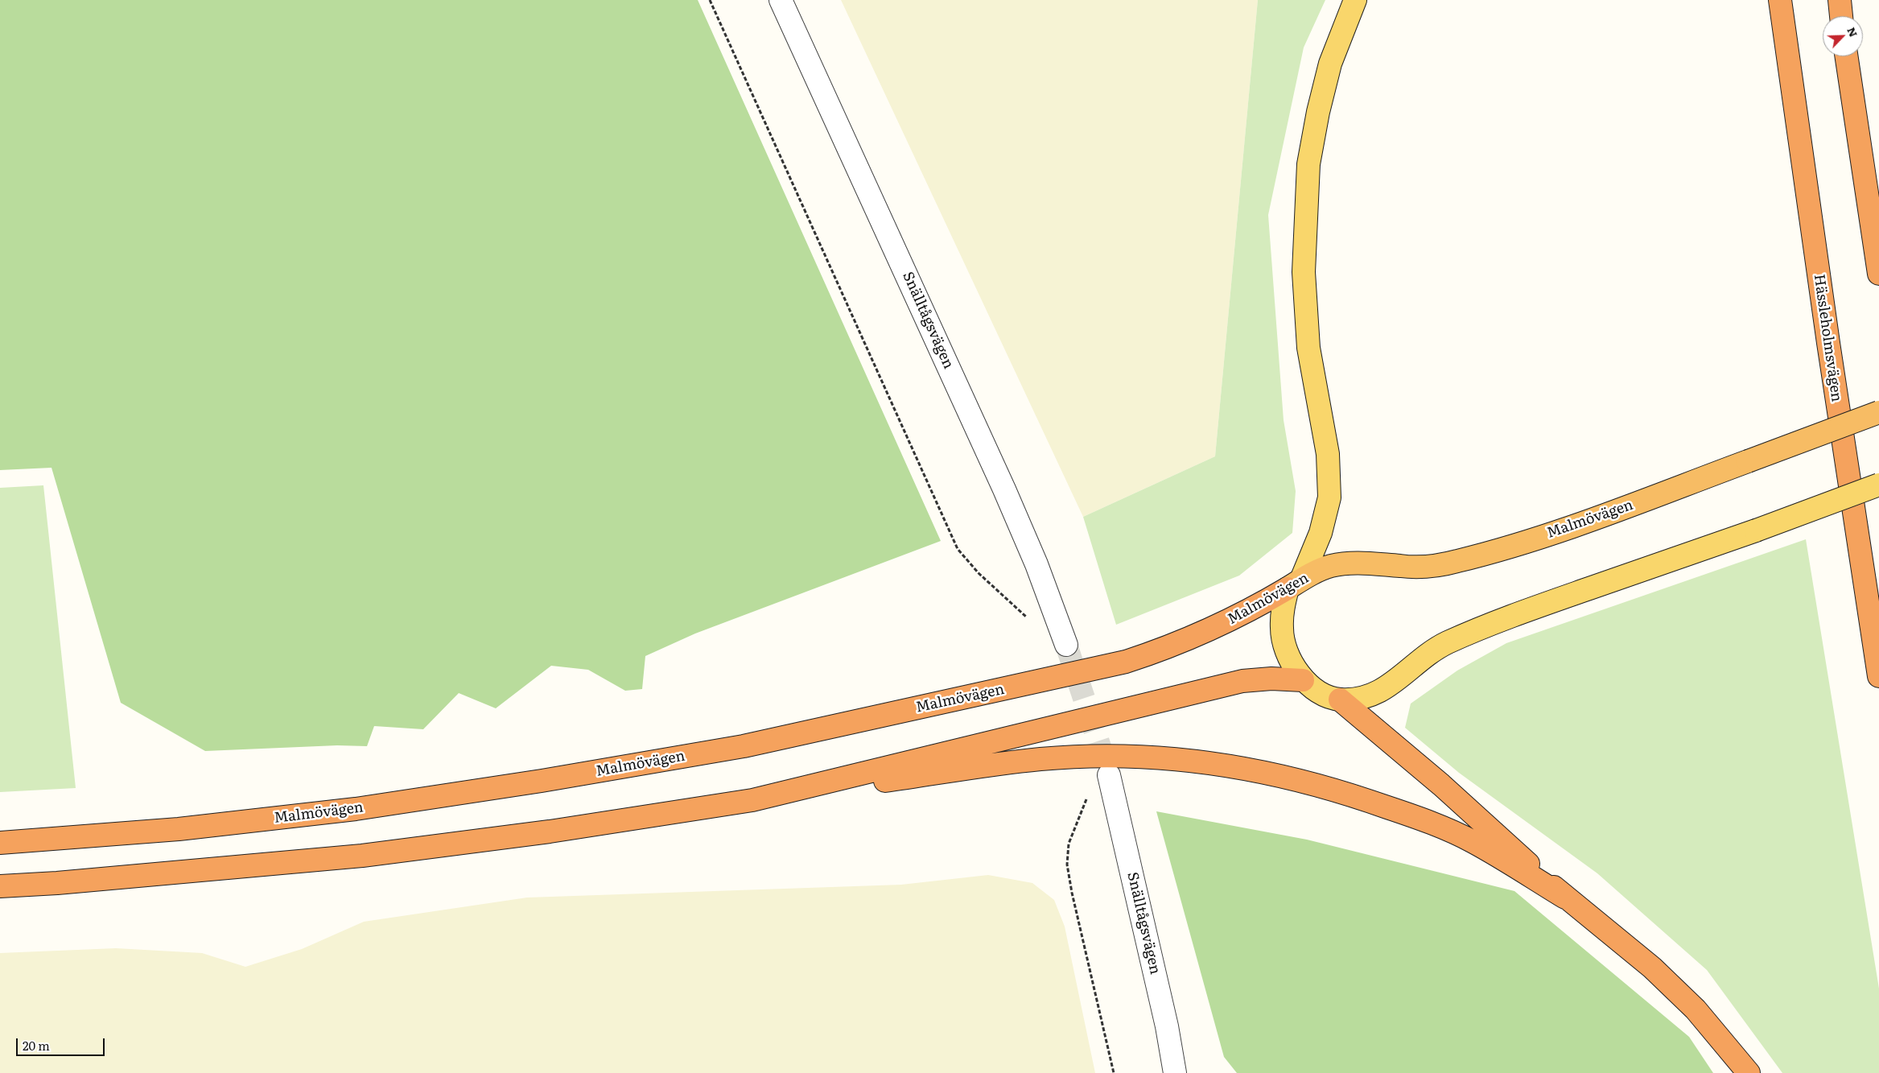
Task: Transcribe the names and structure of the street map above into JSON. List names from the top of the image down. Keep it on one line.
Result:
{"streets":{"highway":["Hässleholmsvägen","Malmövägen"],"street":["Snälltågsvägen"]},"scale_bar":"20 m","north":"top right"}
